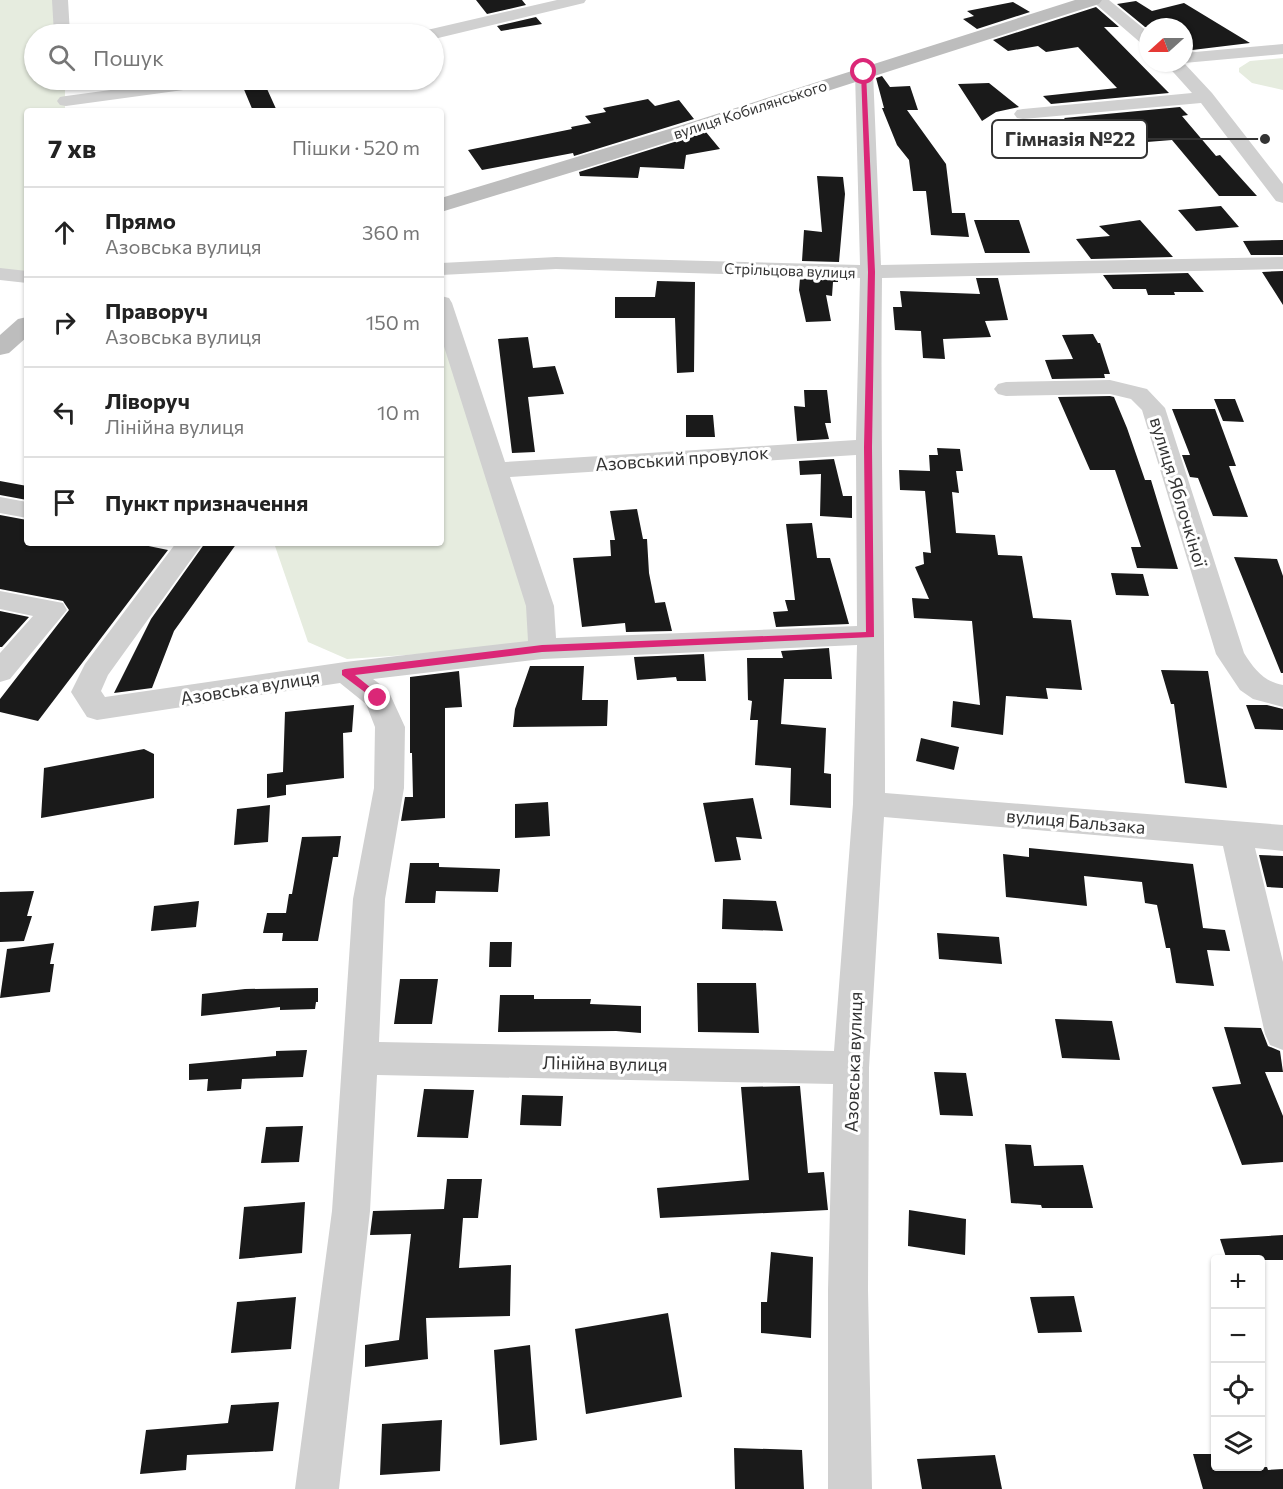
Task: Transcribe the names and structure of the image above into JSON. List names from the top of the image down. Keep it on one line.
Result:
{"streets":{"main road":["вулиця Кобилянського"],"street":["Стрільцова вулиця","Азовський провулок","вулиця Яблочкіної","Азовська вулиця","вулиця Бальзака","Лінійна вулиця"]},"crossings":[["вулиця Кобилянського","Азовська вулиця"],["Стрільцова вулиця","Азовська вулиця"],["Азовський провулок","Азовська вулиця"],["Азовська вулиця","вулиця Бальзака"],["Азовська вулиця","Лінійна вулиця"]],"places":["Гімназія №22"],"north":"left","page":{"search":"Пошук","heading":["7 хв","Пішки · 520 m"],"list":[["Прямо","Азовська вулиця","360 m"],["Праворуч","Азовська вулиця","150 m"],["Ліворуч","Лінійна вулиця","10 m"],"Пункт призначення"],"map_buttons":["+","−"]}}
